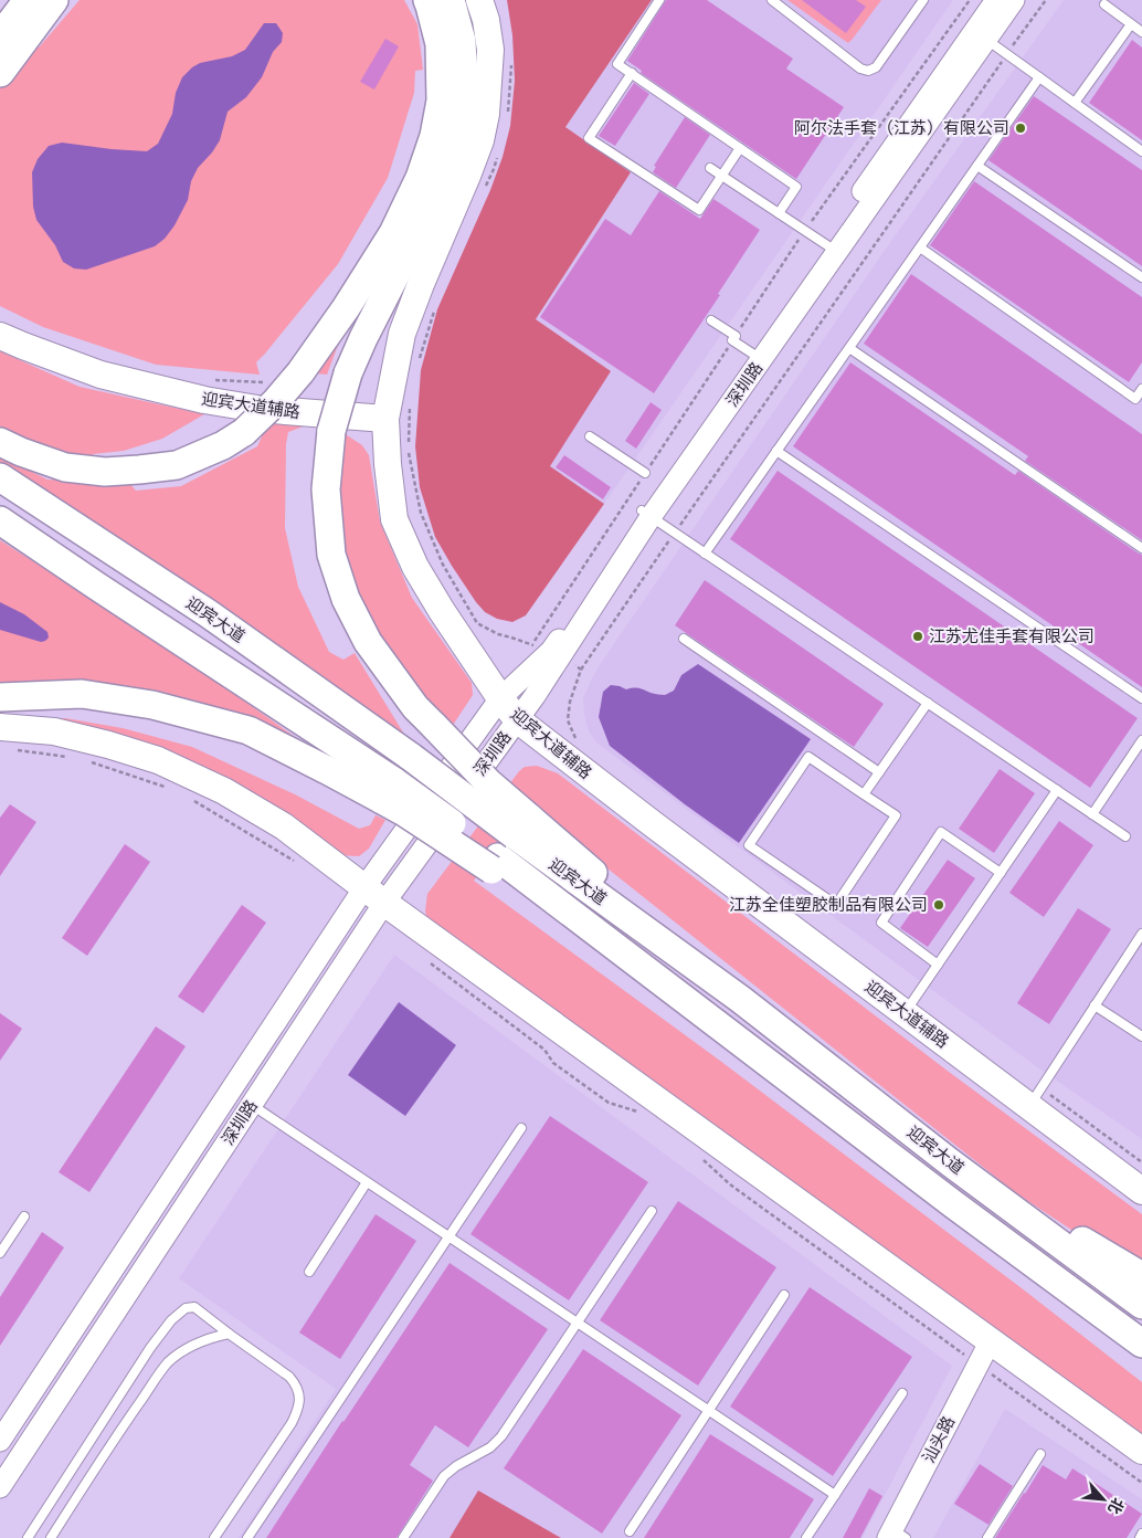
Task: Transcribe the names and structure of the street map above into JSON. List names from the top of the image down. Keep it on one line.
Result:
{"streets":{"highway":["迎宾大道"],"main road":["迎宾大道辅路"],"street":["深圳路","汕头路"]},"crossings":[["深圳路","迎宾大道辅路"]],"places":["阿尔法手套（江苏）有限公司","江苏尤佳手套有限公司","江苏全佳塑胶制品有限公司"],"north":"bottom right"}
